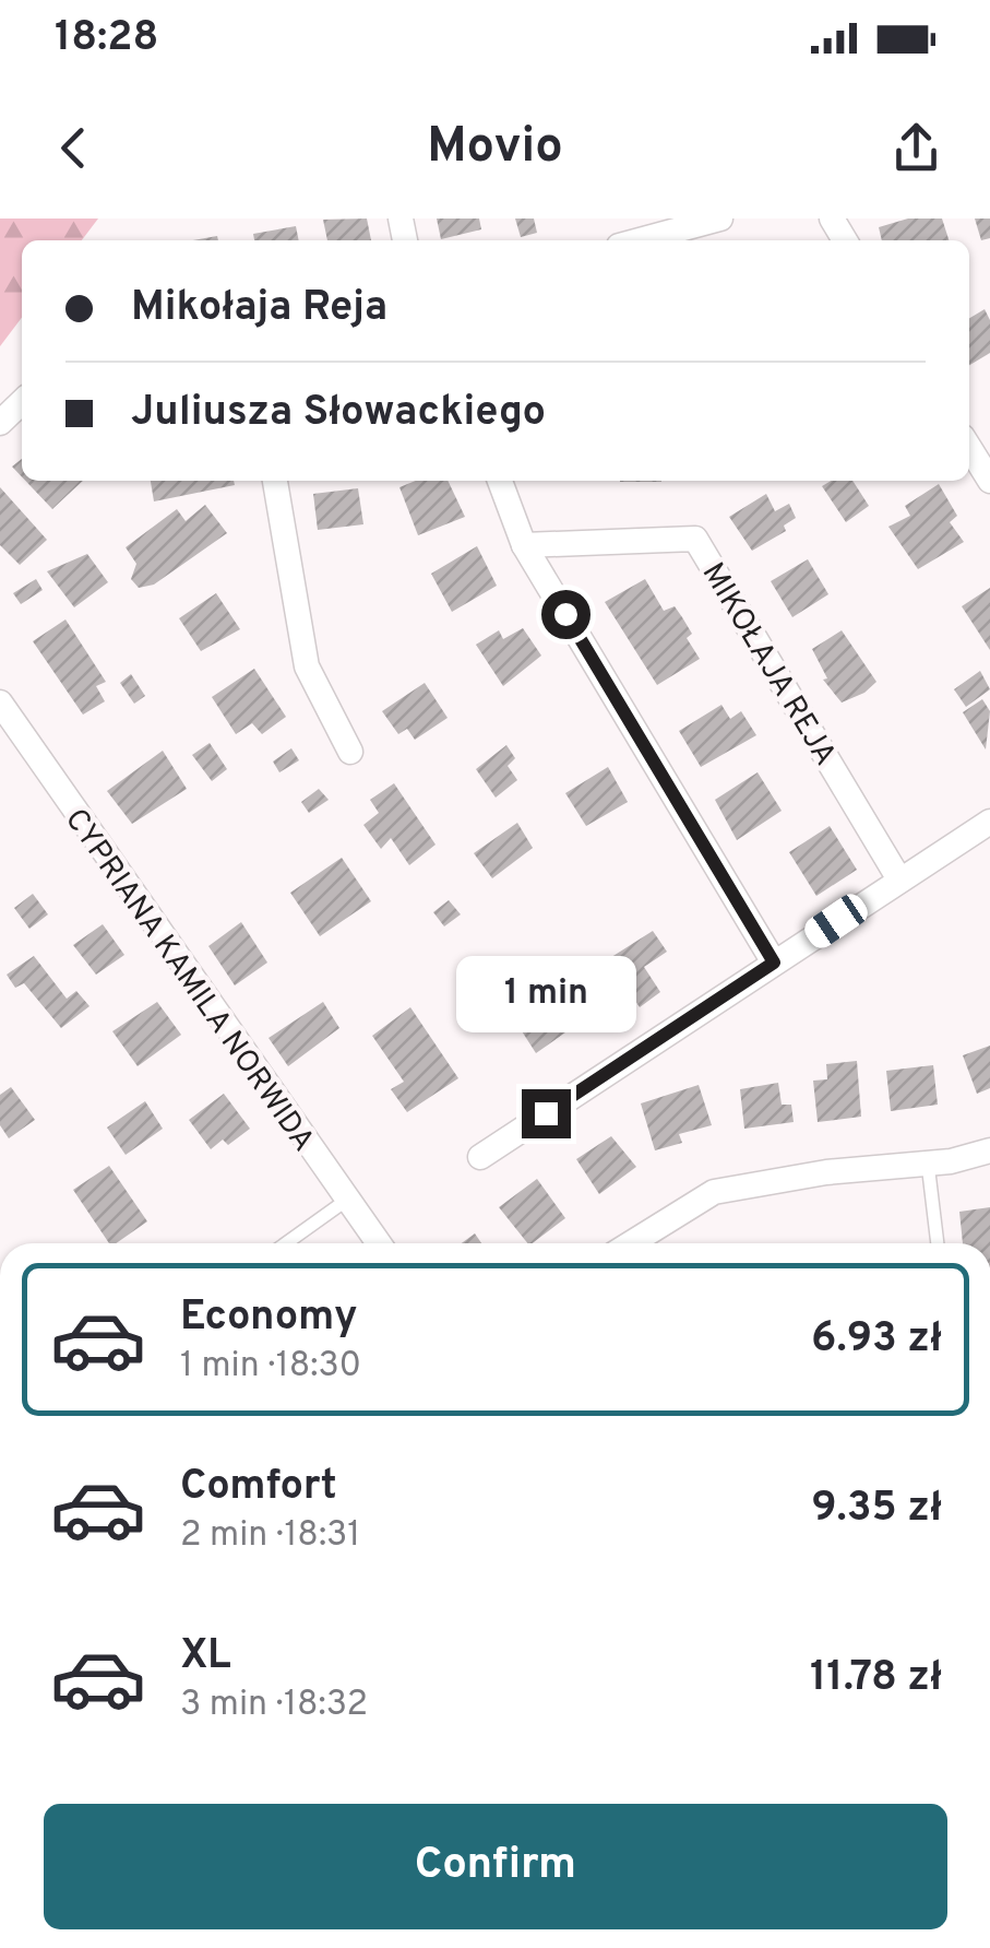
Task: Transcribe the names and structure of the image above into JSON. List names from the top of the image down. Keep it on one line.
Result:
{"streets":{"street":["MIKOŁAJA REJA","CYPRIANA KAMILA NORWIDA"]},"page":{"status":"18:28","header":"Movio","banner":["Mikołaja Reja","Juliusza Słowackiego"],"bubble":"1 min","list":[{"name":"Economy","note":"1 min · 18:30","value":"6.93 zł"},{"name":"Comfort","note":"2 min · 18:31","value":"9.35 zł"},{"name":"XL","note":"3 min · 18:32","value":"11.78 zł"}],"buttons":"Confirm"}}
